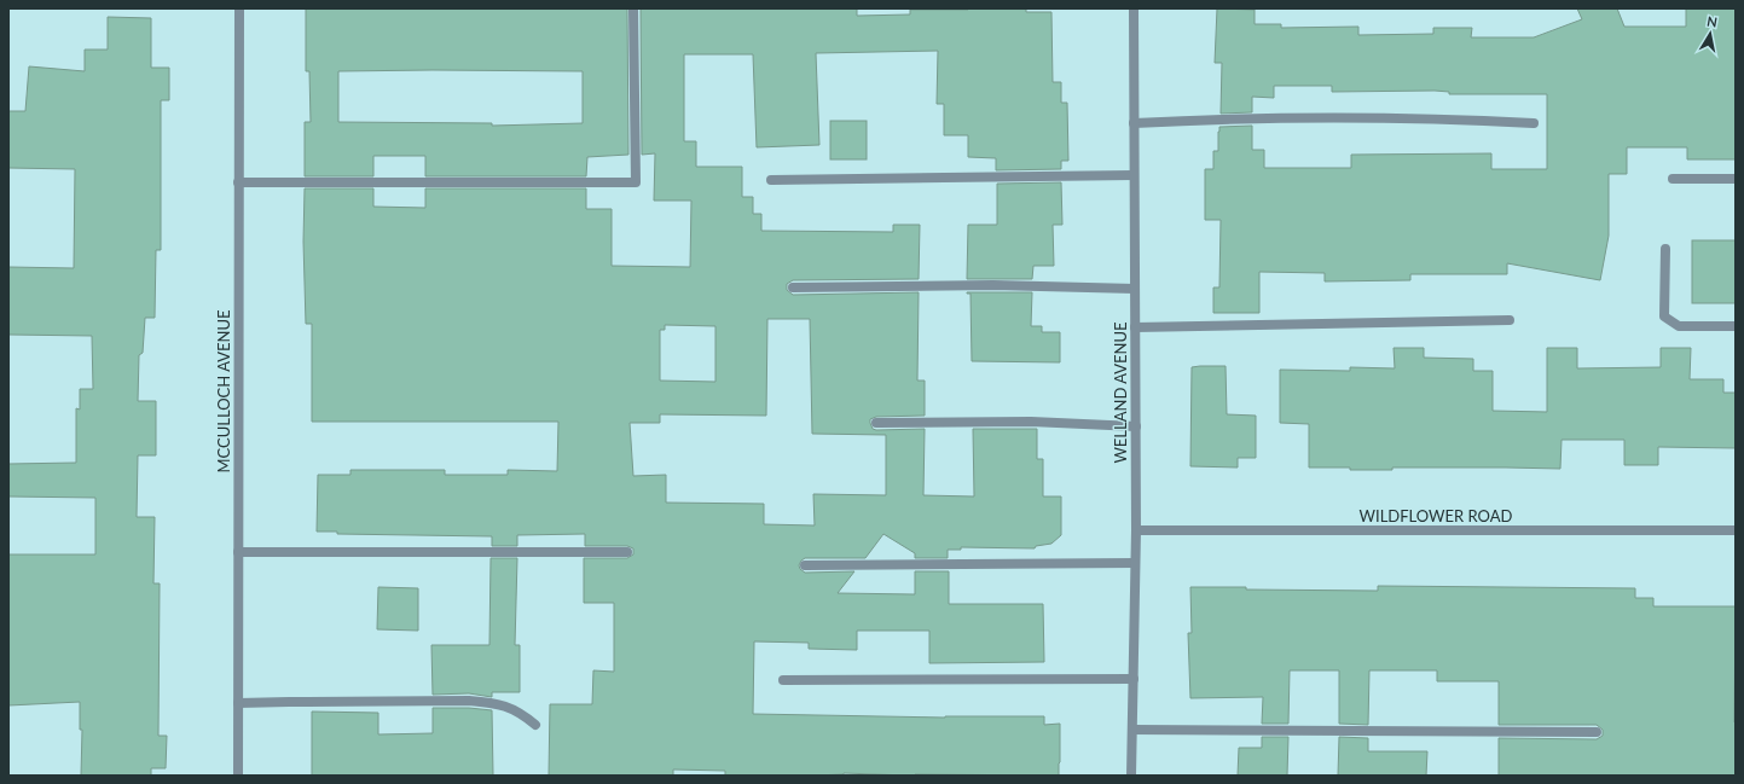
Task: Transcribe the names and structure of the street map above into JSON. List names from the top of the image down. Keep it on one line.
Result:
{"streets":{"street":["MCCULLOCH AVENUE","WELLAND AVENUE","WILDFLOWER ROAD"]},"crossings":[["WELLAND AVENUE","WILDFLOWER ROAD"]],"north":"top"}
